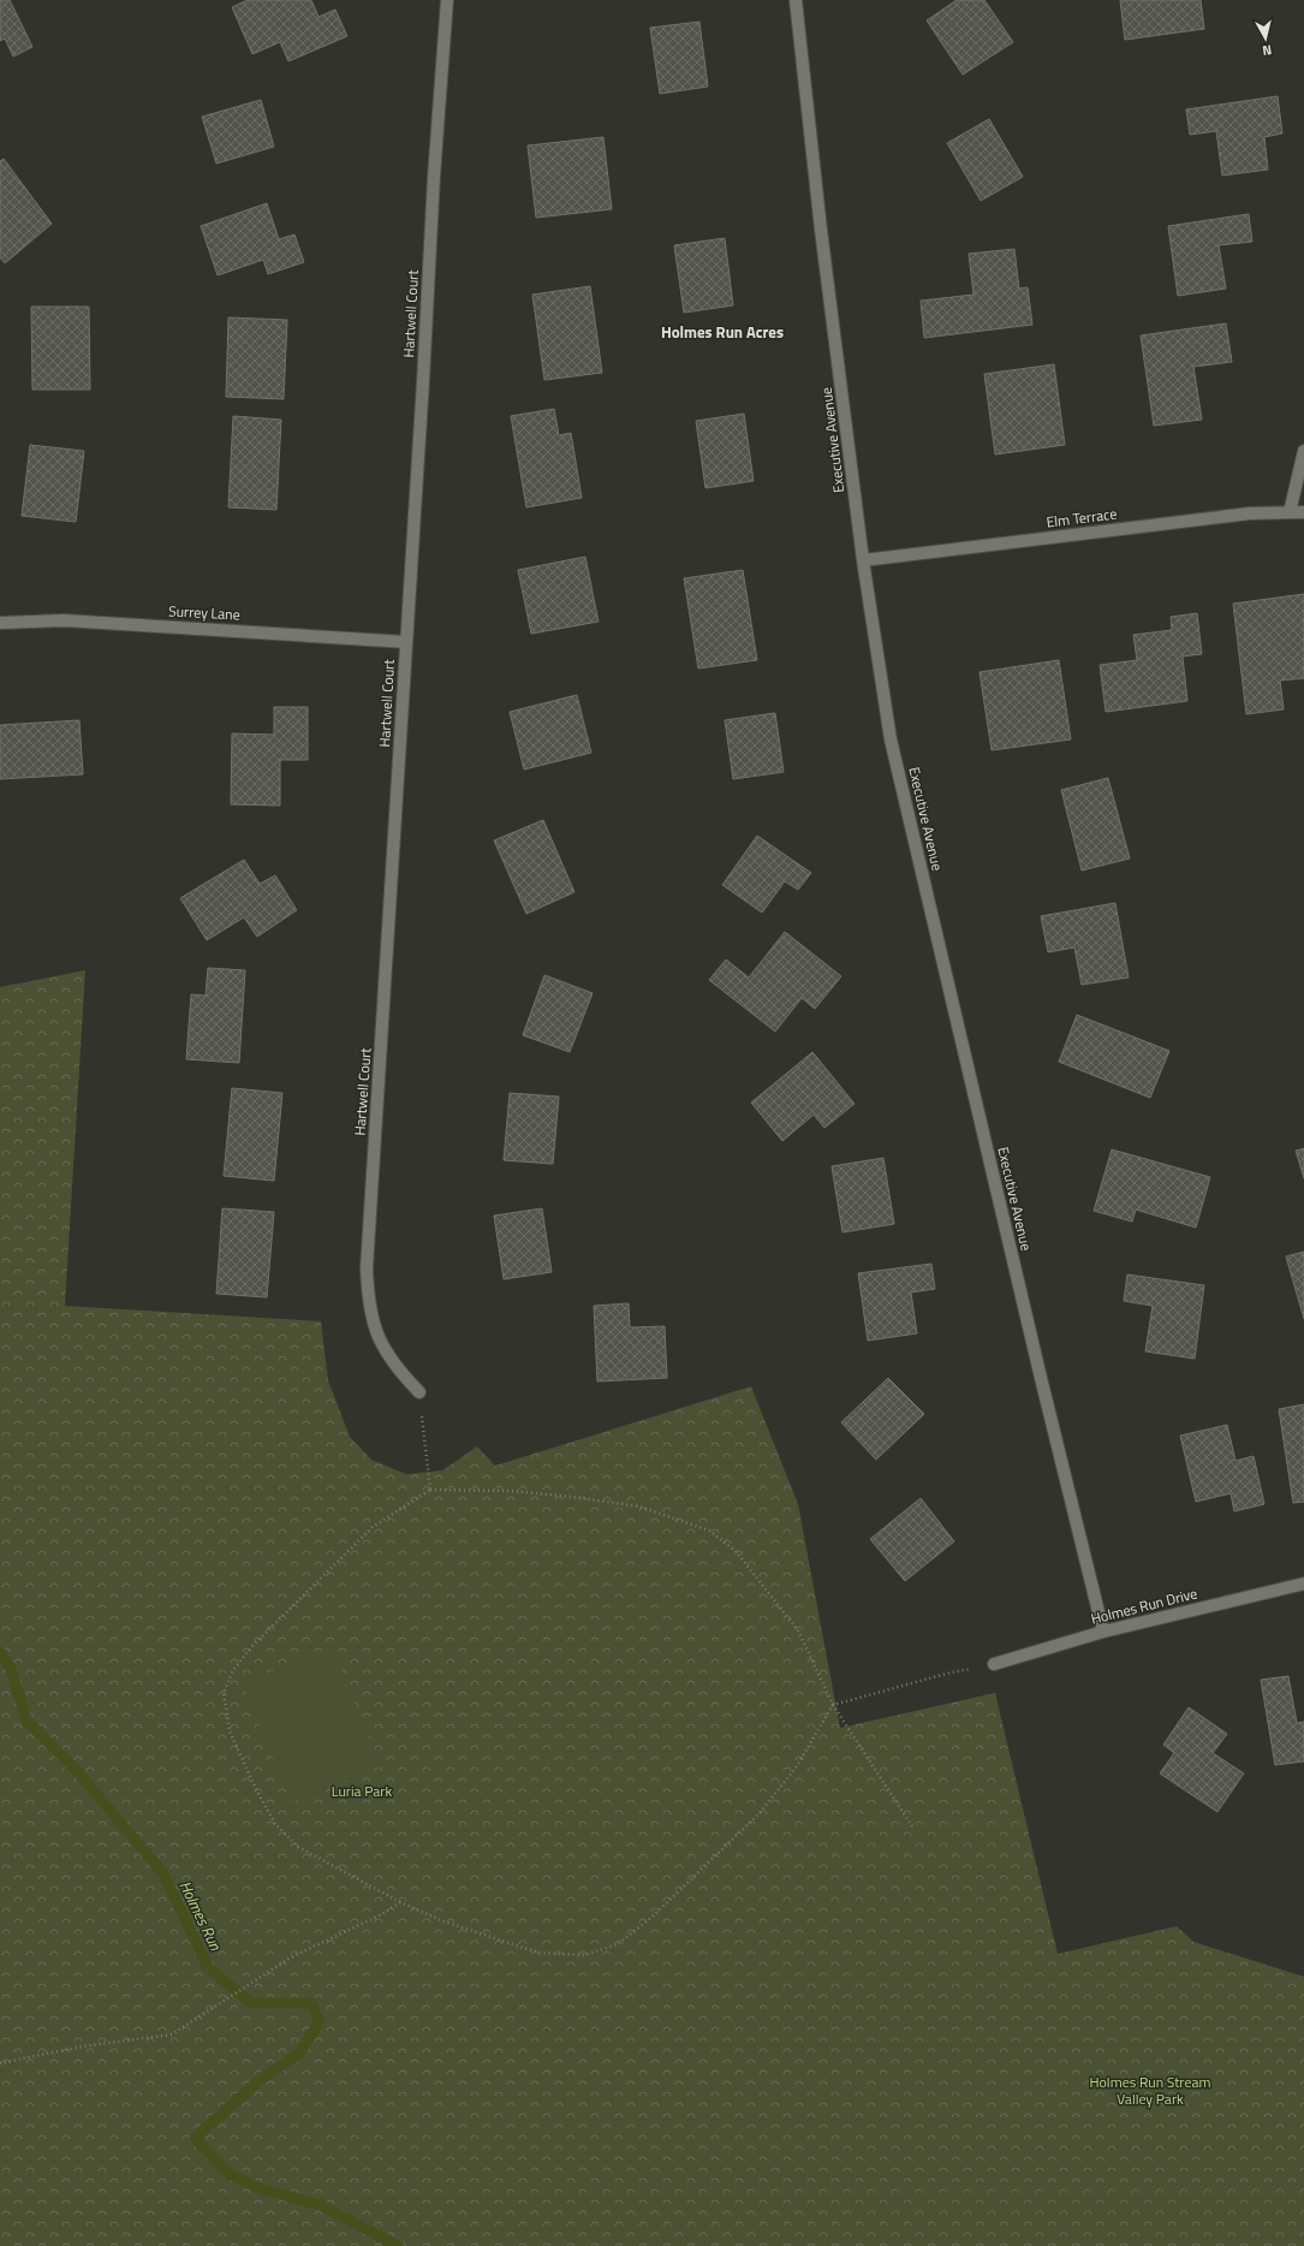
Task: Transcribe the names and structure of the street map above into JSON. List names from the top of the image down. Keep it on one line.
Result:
{"streets":{"street":["Hartwell Court","Executive Avenue","Elm Terrace","Surrey Lane","Holmes Run Drive"]},"crossings":[["Hartwell Court","Surrey Lane"],["Executive Avenue","Elm Terrace"],["Executive Avenue","Holmes Run Drive"]],"districts":["Holmes Run Acres"],"water":["Holmes Run"],"parks":["Luria Park","Holmes Run Stream Valley Park"],"north":"bottom"}
